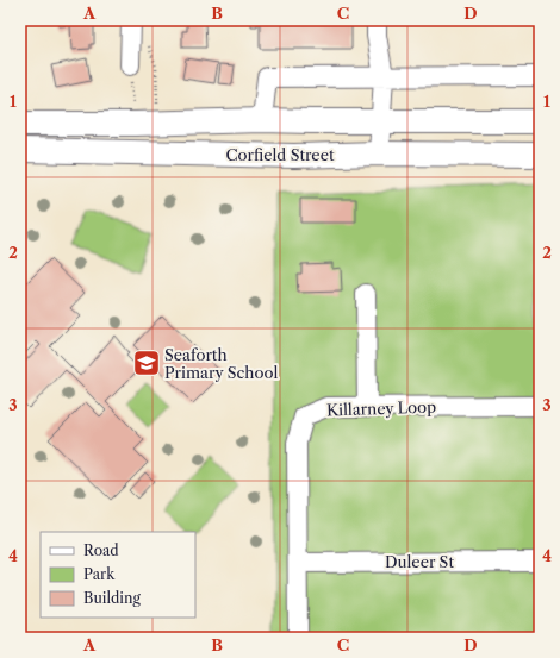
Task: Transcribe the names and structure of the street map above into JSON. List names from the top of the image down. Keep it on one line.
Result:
{"streets":{"main road":["Corfield Street"],"street":["Killarney Loop","Duleer St"]},"crossings":[["Killarney Loop","Duleer St"]],"places":{"school or university":["Seaforth Primary School"]},"legend":["Road","Park","Building"],"grid":{"columns":["A","B","C","D"],"rows":["1","2","3","4"]}}
